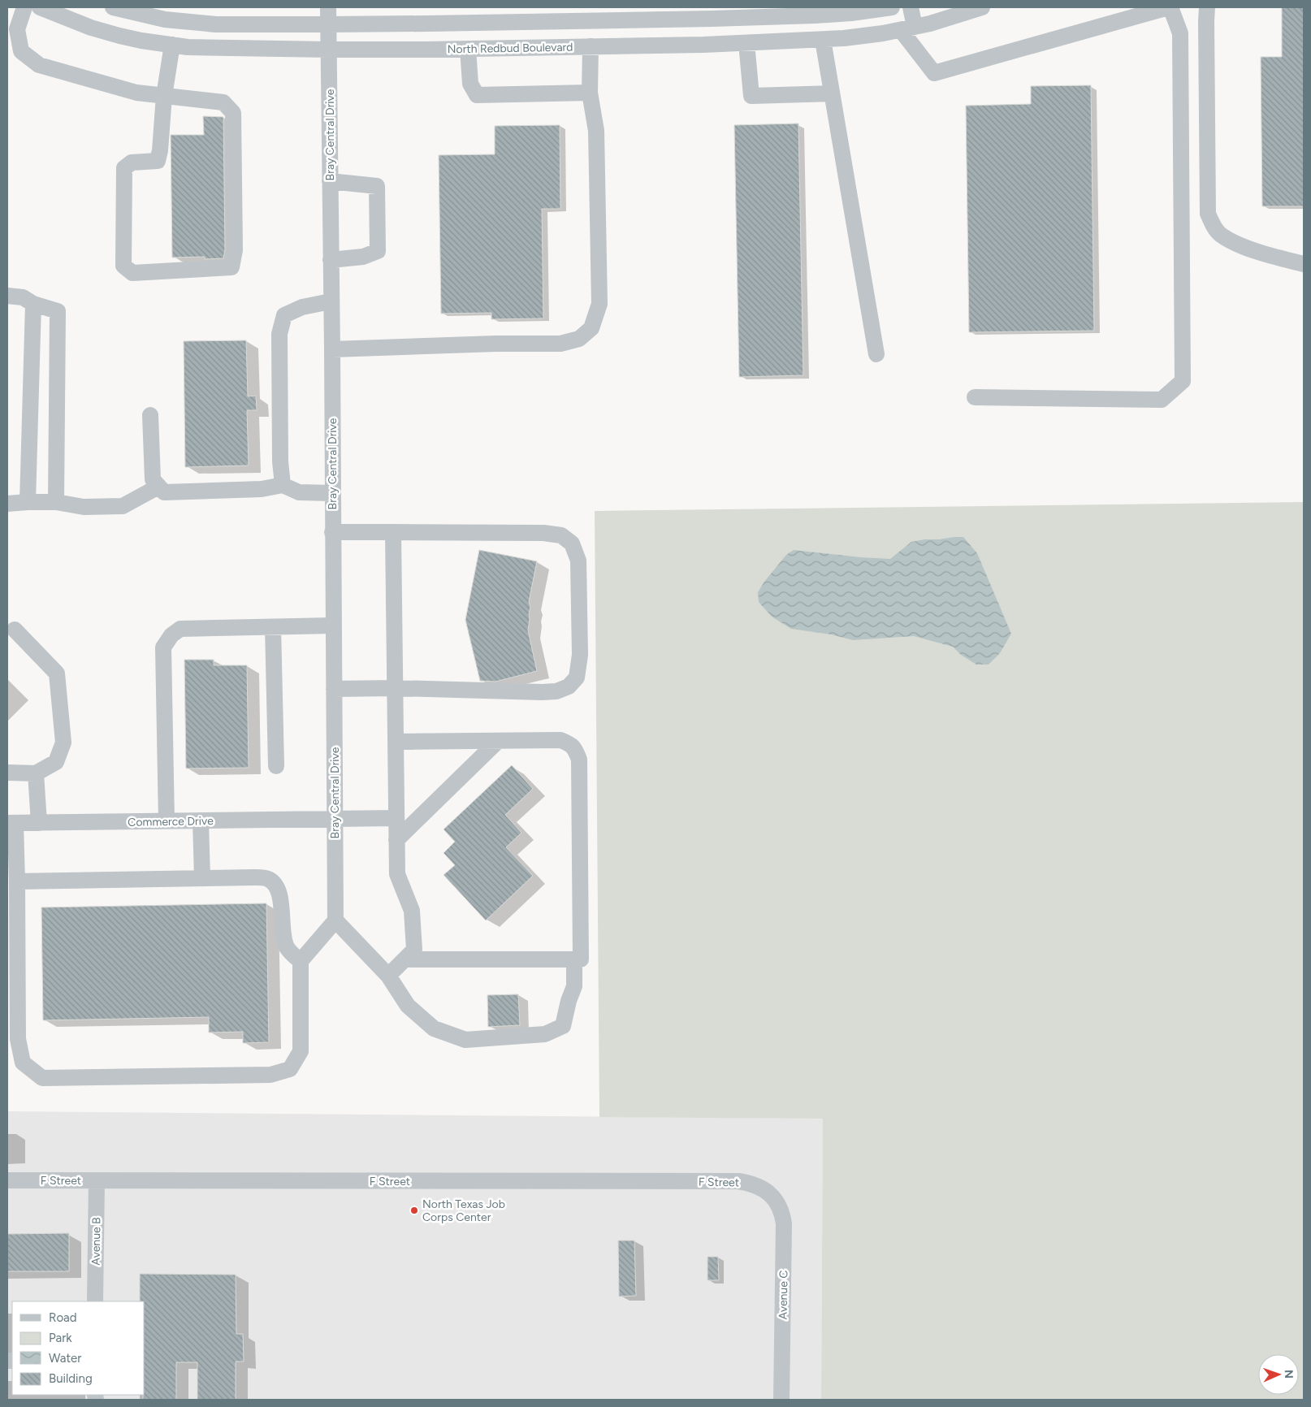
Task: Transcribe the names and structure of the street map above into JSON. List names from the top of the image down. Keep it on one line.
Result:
{"streets":{"street":["North Redbud Boulevard","Bray Central Drive","Commerce Drive","F Street","Avenue B","Avenue C"]},"crossings":[["North Redbud Boulevard","Bray Central Drive"],["Bray Central Drive","Commerce Drive"],["F Street","Avenue B"],["F Street","Avenue C"]],"places":["North Texas Job Corps Center"],"legend":["Road","Park","Water","Building"],"north":"right"}
